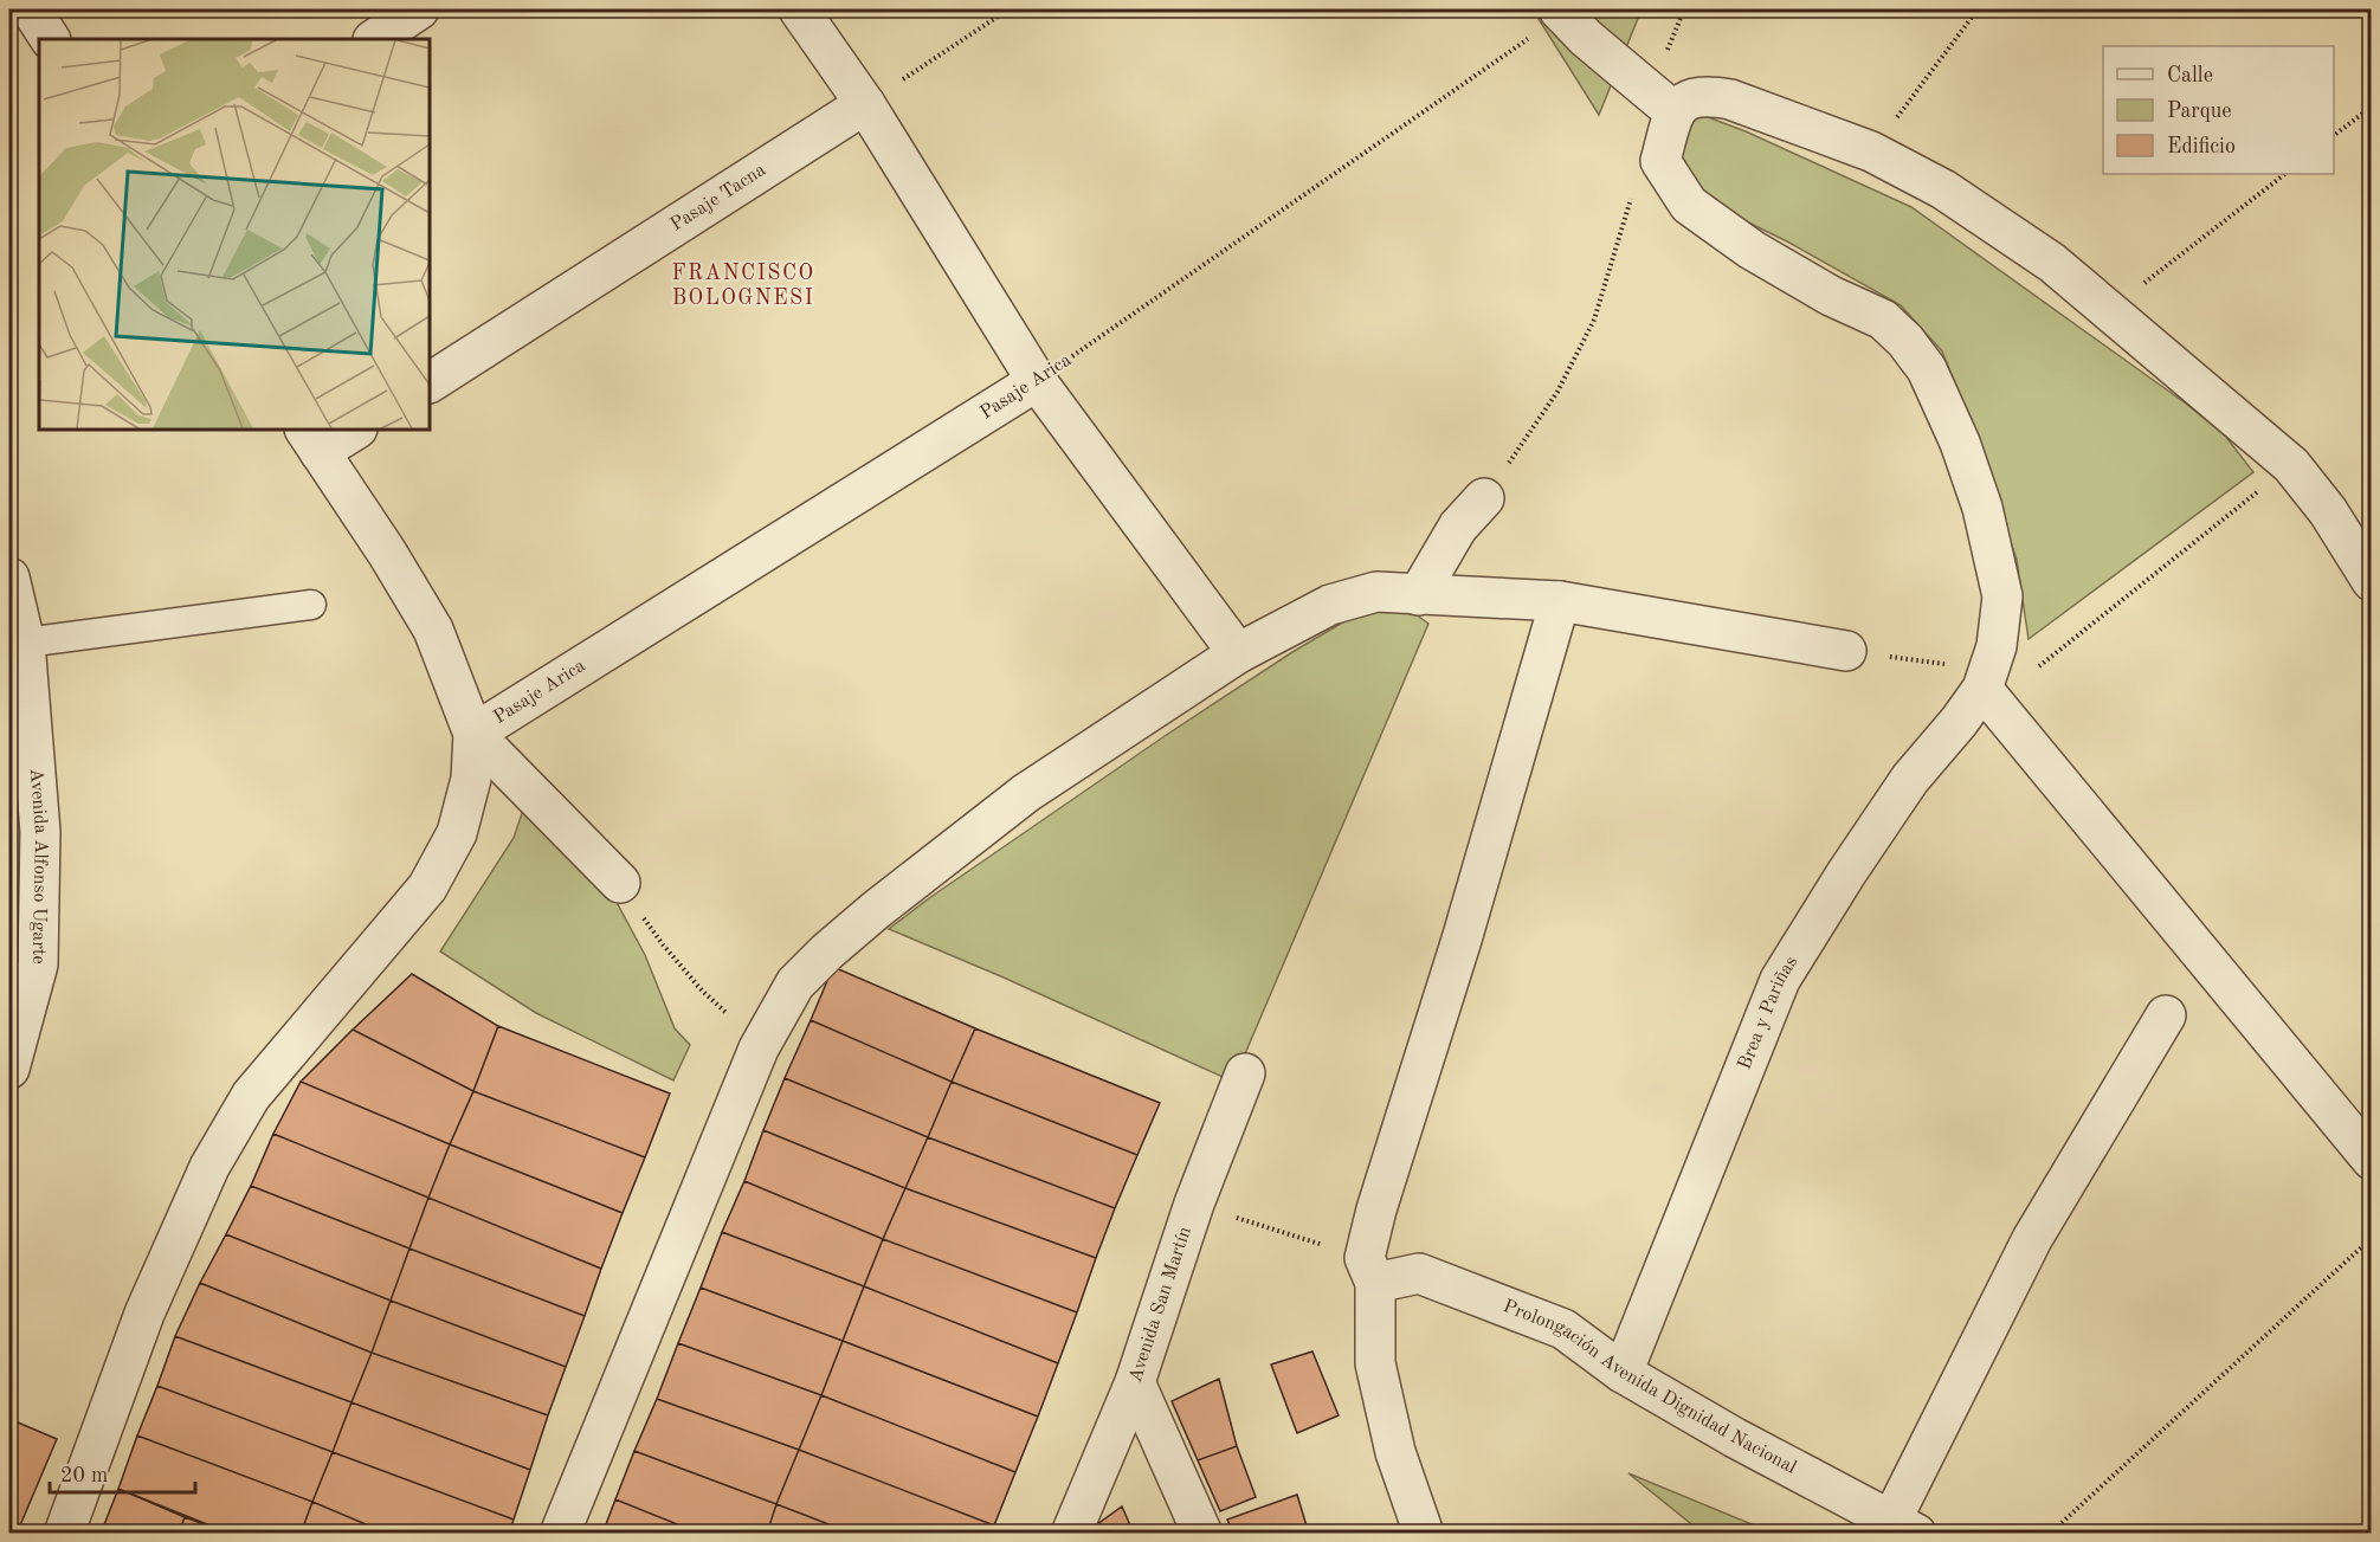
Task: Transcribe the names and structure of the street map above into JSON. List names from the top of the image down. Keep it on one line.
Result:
{"streets":{"street":["Pasaje Tacna","Pasaje Arica","Avenida Alfonso Ugarte","Brea y Pariñas","Avenida San Martín","Prolongación Avenida Dignidad Nacional"]},"crossings":[["Brea y Pariñas","Prolongación Avenida Dignidad Nacional"]],"districts":["FRANCISCO BOLOGNESI"],"legend":["Calle","Parque","Edificio"],"scale_bar":"20 m"}
